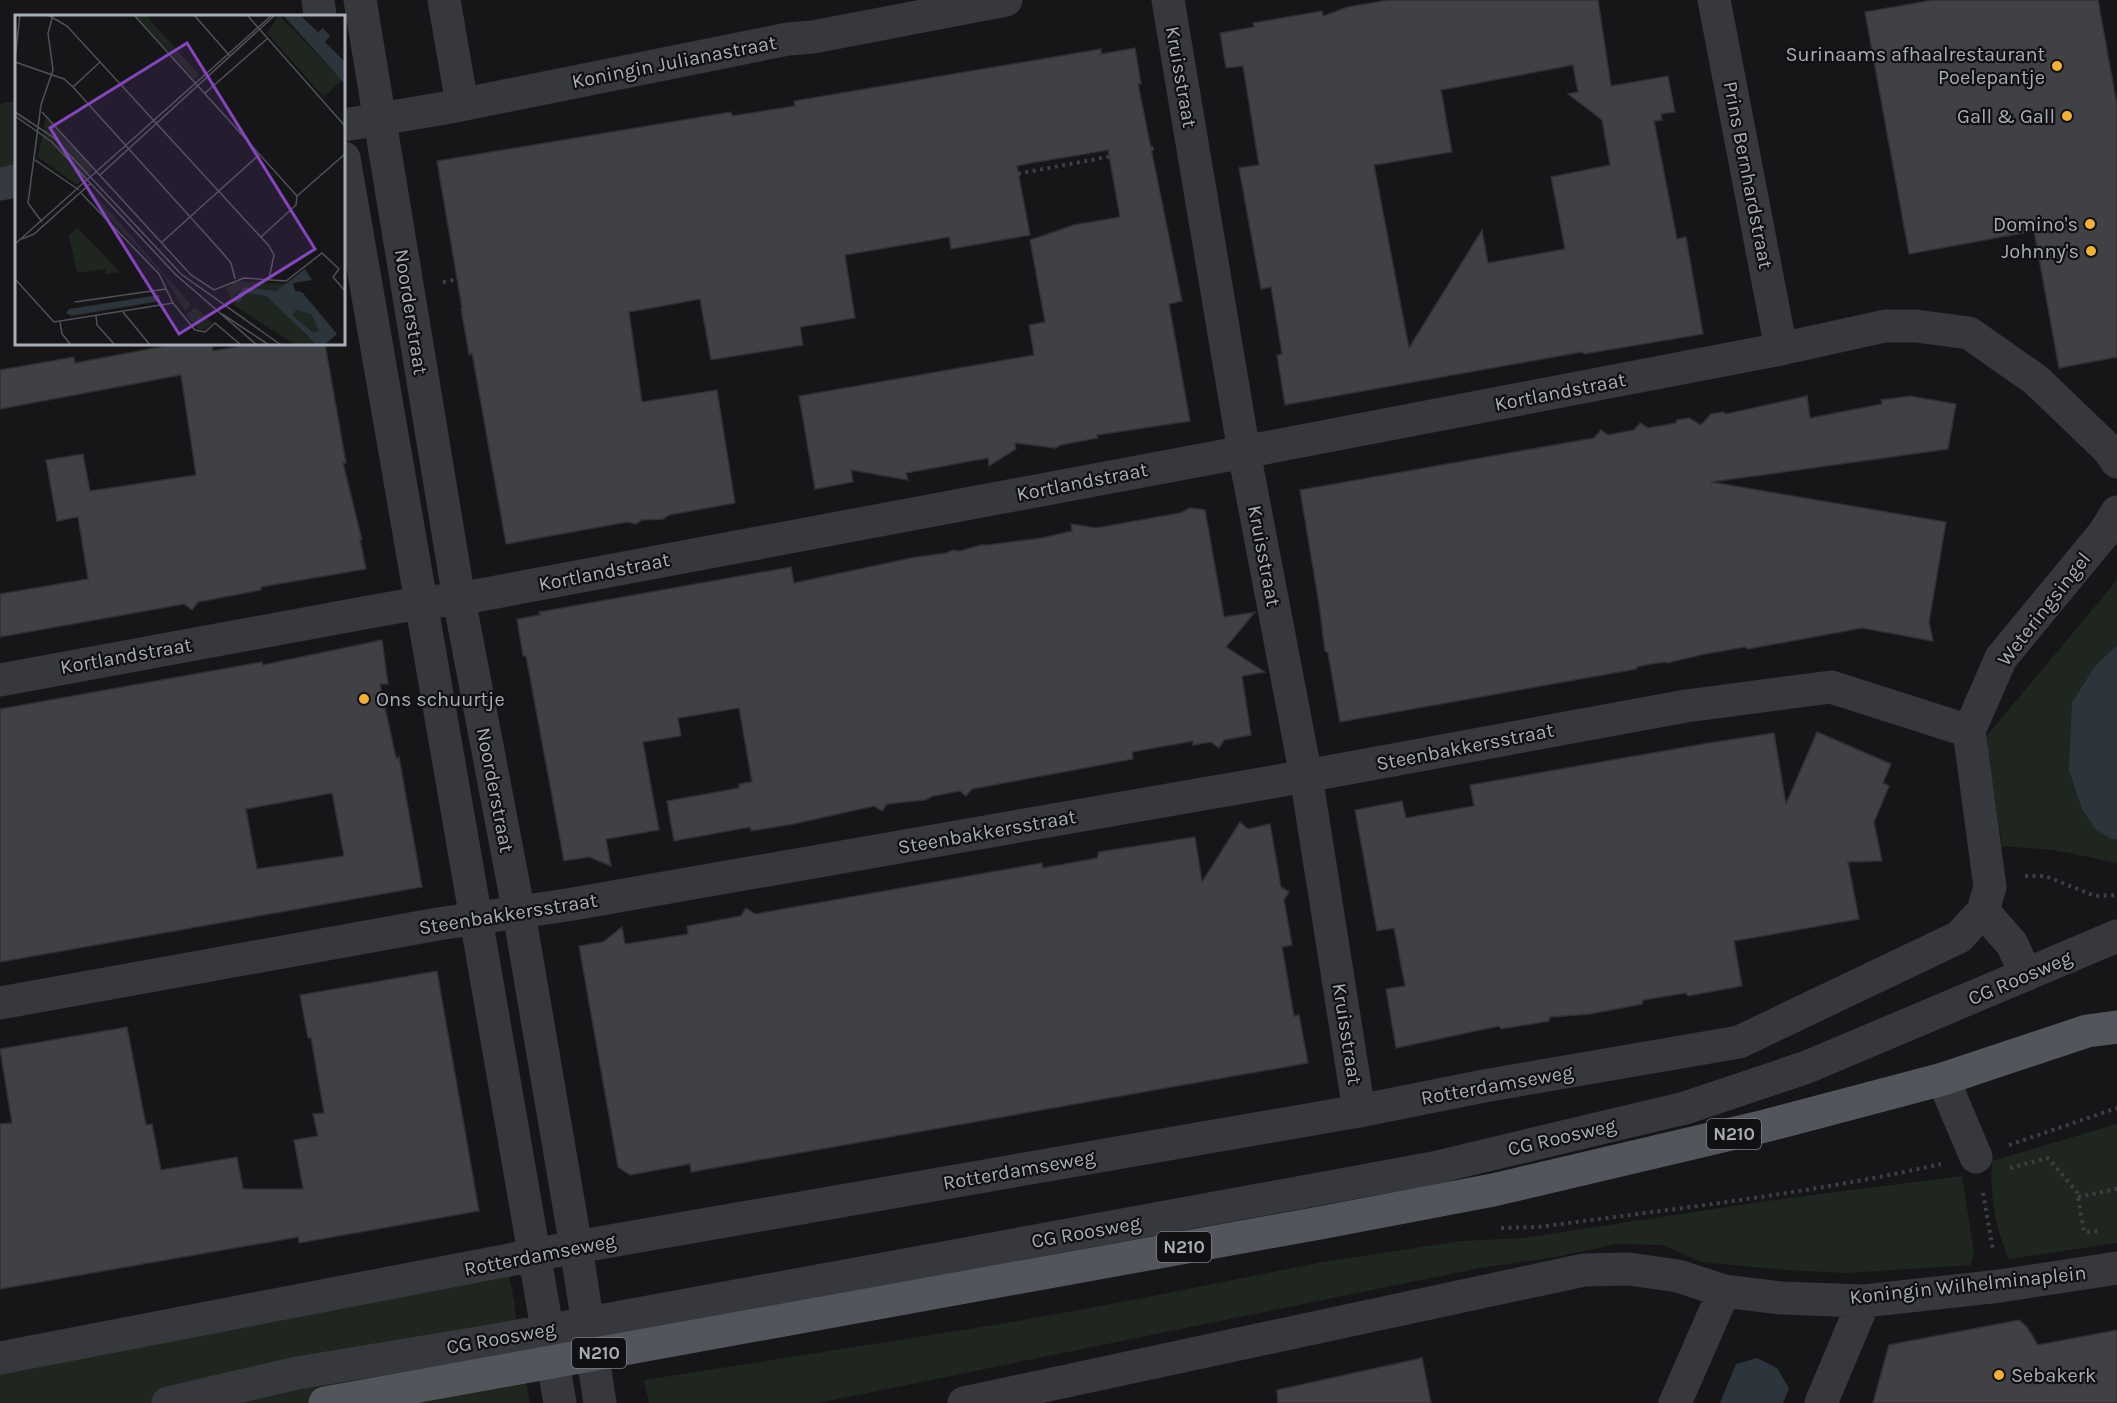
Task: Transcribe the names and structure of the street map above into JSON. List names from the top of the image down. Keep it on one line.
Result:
{"streets":{"main road":["CG Roosweg","N210"],"street":["Koningin Julianastraat","Kruisstraat","Prins Bernhardstraat","Noorderstraat","Kortlandstraat","Weteringsingel","Steenbakkersstraat","Rotterdamseweg","Koningin Wilhelminaplein"]},"crossings":[["Koningin Julianastraat","Noorderstraat"],["Kruisstraat","Kortlandstraat"],["Kruisstraat","Steenbakkersstraat"],["Kruisstraat","Rotterdamseweg"],["Prins Bernhardstraat","Kortlandstraat"],["Noorderstraat","Kortlandstraat"],["Noorderstraat","Steenbakkersstraat"],["Noorderstraat","Rotterdamseweg"],["Weteringsingel","Steenbakkersstraat"]],"places":["Surinaams afhaalrestaurant Poelepantje","Gall & Gall","Domino's","Johnny's","Ons schuurtje","Sebakerk"]}
